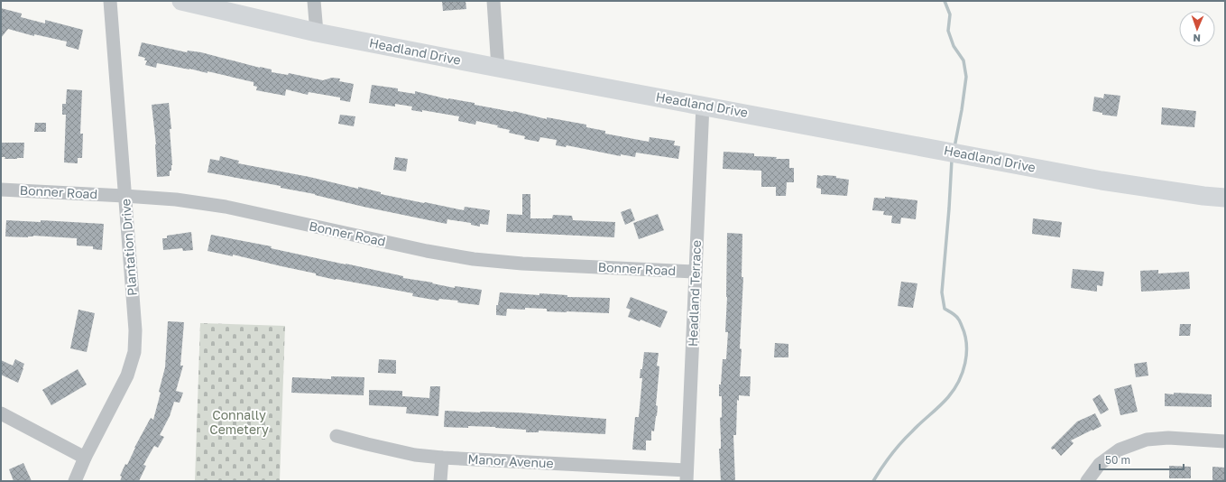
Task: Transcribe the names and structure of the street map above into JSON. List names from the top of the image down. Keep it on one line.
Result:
{"streets":{"main road":["Headland Drive"],"street":["Bonner Road","Plantation Drive","Headland Terrace","Manor Avenue"]},"crossings":[["Headland Drive","Headland Terrace"],["Bonner Road","Plantation Drive"],["Bonner Road","Headland Terrace"],["Headland Terrace","Manor Avenue"]],"parks":["Connally Cemetery"],"scale_bar":"50 m","north":"bottom"}
